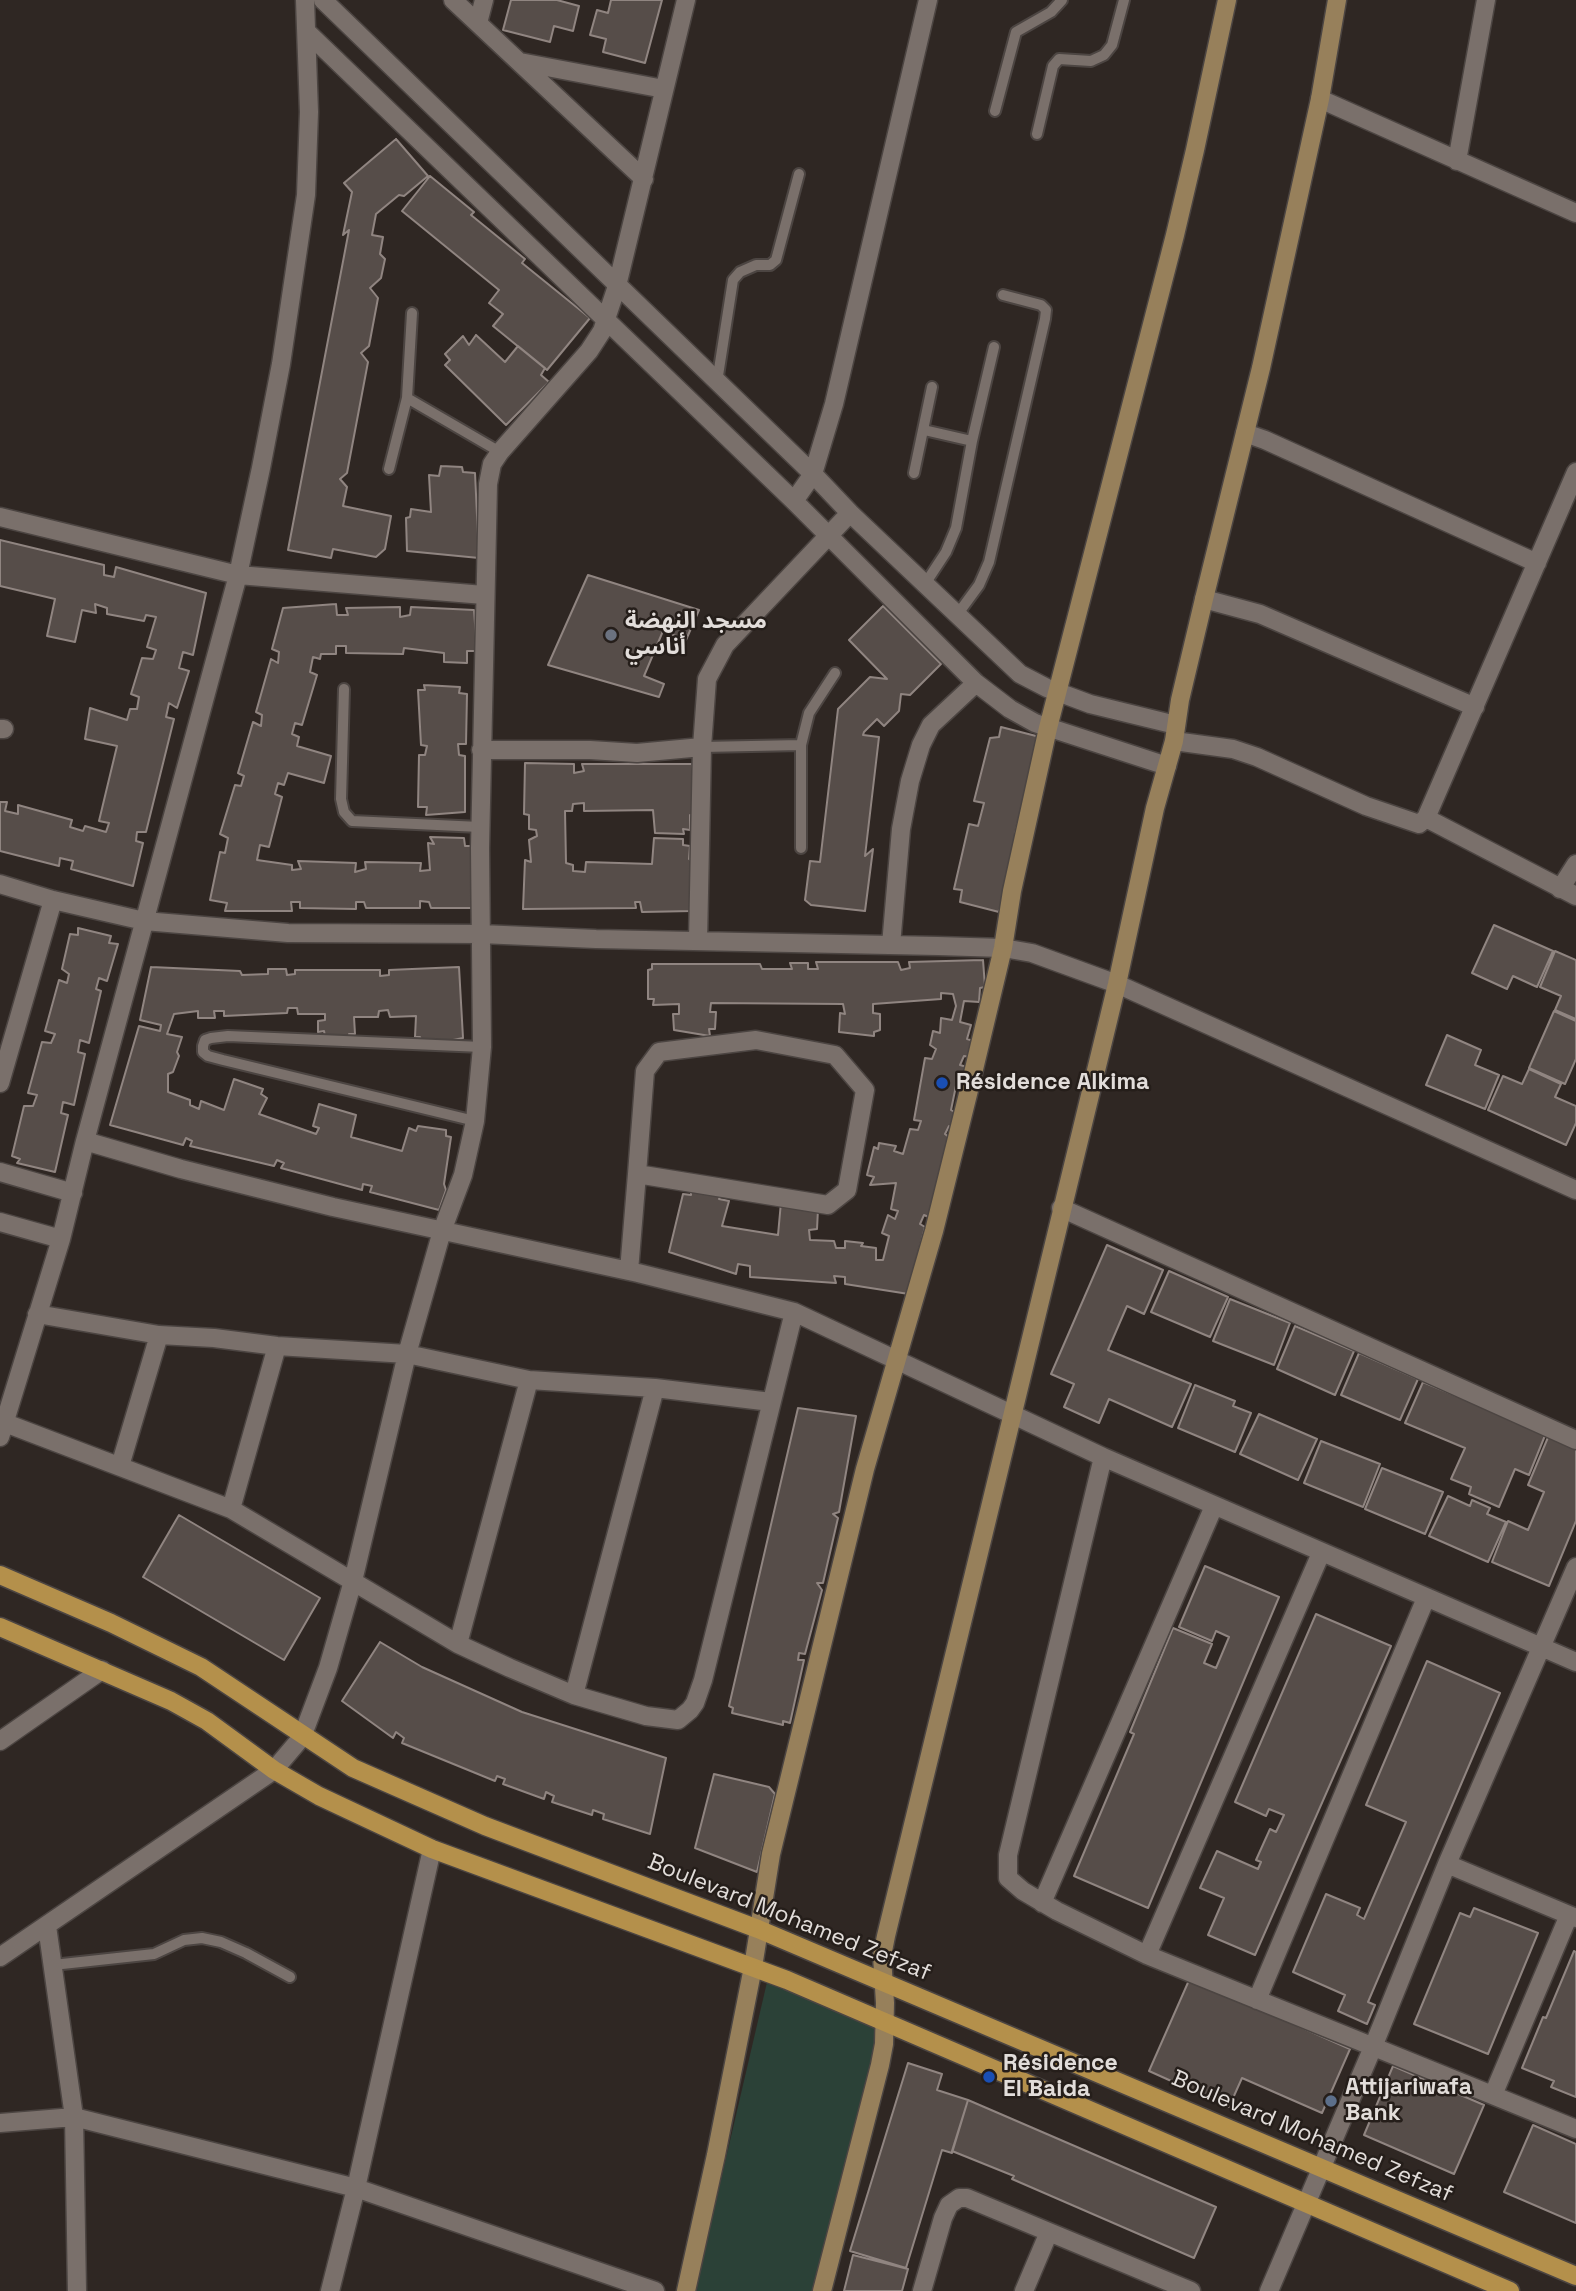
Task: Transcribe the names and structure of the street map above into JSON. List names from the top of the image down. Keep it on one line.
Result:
{"streets":{"main road":["Boulevard Mohamed Zefzaf"]},"places":["مسجد النهضة أناسي","Résidence Alkima","Résidence El Baida","Attijariwafa Bank"]}
